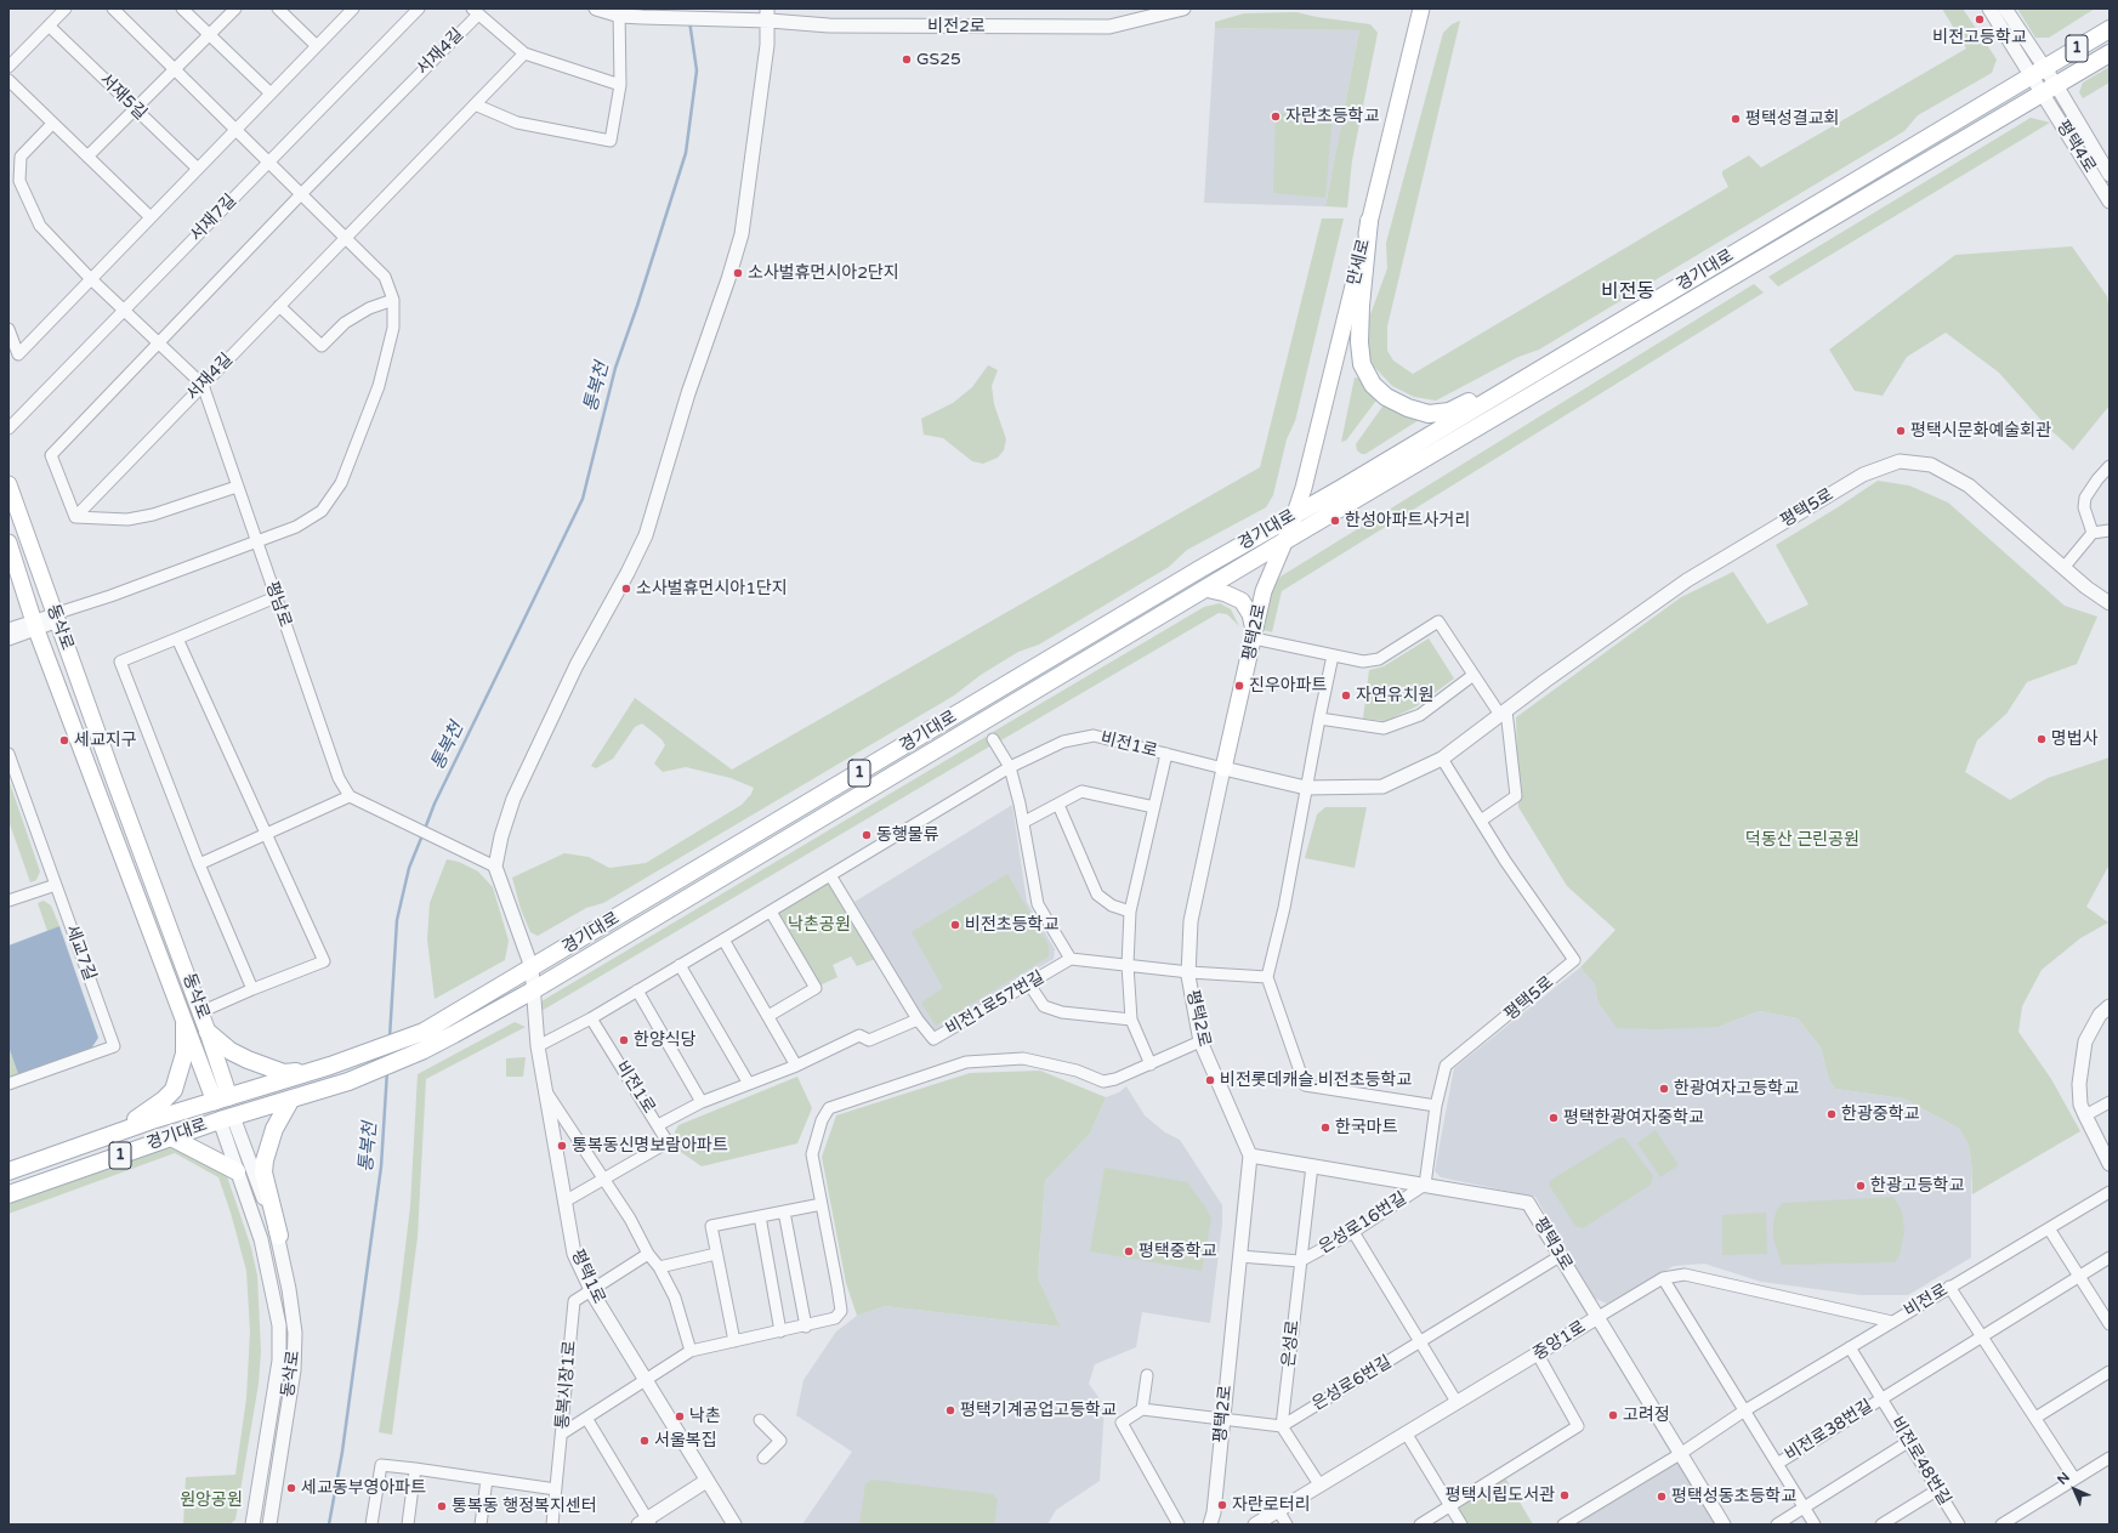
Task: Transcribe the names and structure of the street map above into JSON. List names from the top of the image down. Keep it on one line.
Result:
{"streets":{"main road":["1","만세로","경기대로","동삭로","평택2로"],"street":["비전2로","서재4길","서재5길","평택4로","서재7길","평택5로","평남로","비전1로","세교7길","비전1로57번길","은성로16번길","평택3로","평택1로","비전로","중앙1로","은성로","은성로6번길","통복시장1로","비전로38번길","비전로48번길"]},"crossings":[["서재4길","평남로"],["평택4로","경기대로"],["만세로","경기대로"],["만세로","평택2로"],["경기대로","동삭로"],["경기대로","평택2로"],["경기대로","평택1로"],["평택5로","평택2로"],["평택5로","비전1로"],["평택5로","은성로16번길"],["평택5로","평택3로"],["평택2로","비전1로"],["평택2로","평택3로"],["비전1로","비전1로57번길"],["은성로16번길","평택3로"],["은성로16번길","은성로"],["평택3로","비전로"],["평택3로","중앙1로"],["평택3로","은성로"],["평택3로","은성로6번길"],["평택1로","통복시장1로"],["비전로","중앙1로"],["비전로","비전로38번길"],["비전로","비전로48번길"],["은성로","은성로6번길"],["비전로38번길","비전로48번길"]],"districts":["비전동"],"water":["통복천"],"parks":["덕동산 근린공원","낙촌공원","원앙공원"],"places":["비전고등학교","GS25","자란초등학교","평택성결교회","소사벌휴먼시아2단지","평택시문화예술회관","한성아파트사거리","소사벌휴먼시아1단지","진우아파트","자연유치원","명법사","세교지구","동행물류","비전초등학교","한양식당","비전롯데캐슬.비전초등학교","한광여자고등학교","한광중학교","평택한광여자중학교","한국마트","통복동신명보람아파트","한광고등학교","평택중학교","평택기계공업고등학교","고려정","낙촌","서울복집","세교동부영아파트","평택시립도서관","평택성동초등학교","자란로터리","통복동 행정복지센터"],"north":"top left"}
